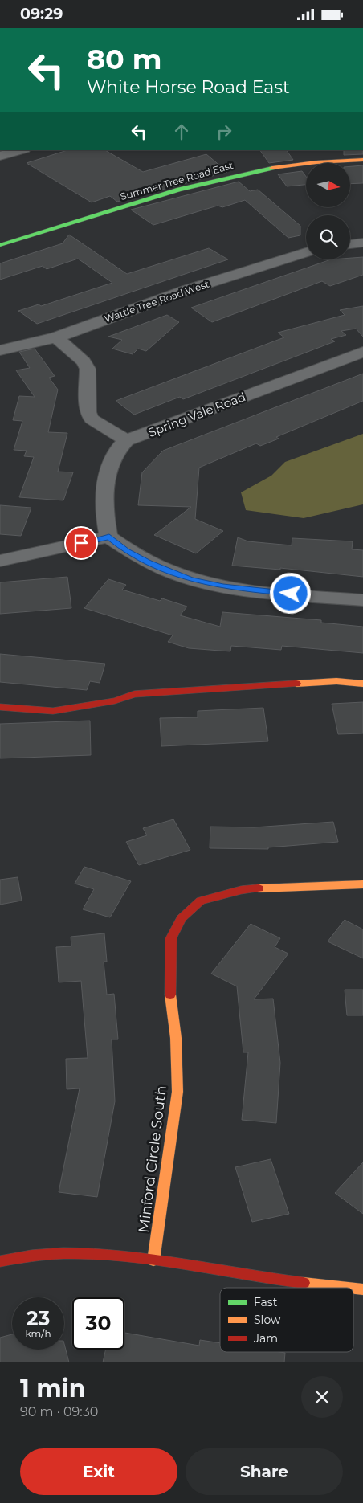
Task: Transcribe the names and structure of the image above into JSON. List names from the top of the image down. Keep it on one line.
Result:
{"streets":{"street":["Summer Tree Road East","Wattle Tree Road West","Spring Vale Road","Minford Circle South"]},"legend":["Fast","Slow","Jam"],"north":"right","page":{"status":"09:29","turn":["80 m","White Horse Road East"],"speed":"23 km/h","limit":"30","heading":["1 min","90 m · 09:30"],"buttons":["Exit","Share"]}}
